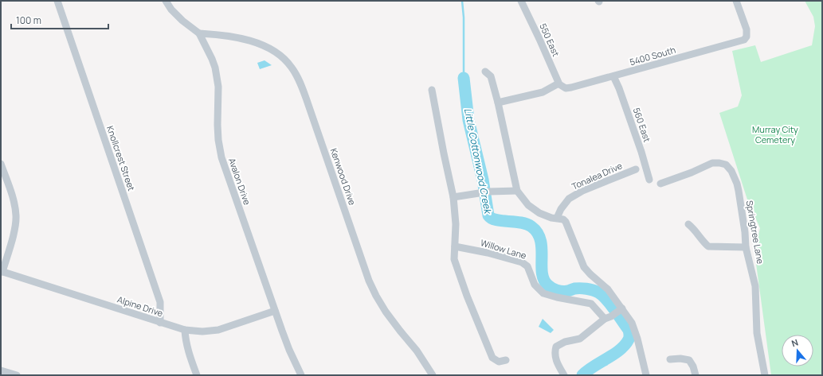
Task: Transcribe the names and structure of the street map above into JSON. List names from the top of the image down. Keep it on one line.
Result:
{"streets":{"street":["550 East","5400 South","560 East","Knollcrest Street","Tonalea Drive","Kenwood Drive","Avalon Drive","Springtree Lane","Willow Lane","Alpine Drive"]},"crossings":[["550 East","5400 South"],["5400 South","560 East"],["Knollcrest Street","Alpine Drive"],["Kenwood Drive","Avalon Drive"],["Avalon Drive","Alpine Drive"]],"water":["Little Cottonwood Creek"],"parks":["Murray City Cemetery"],"scale_bar":"100 m","north":"top"}
